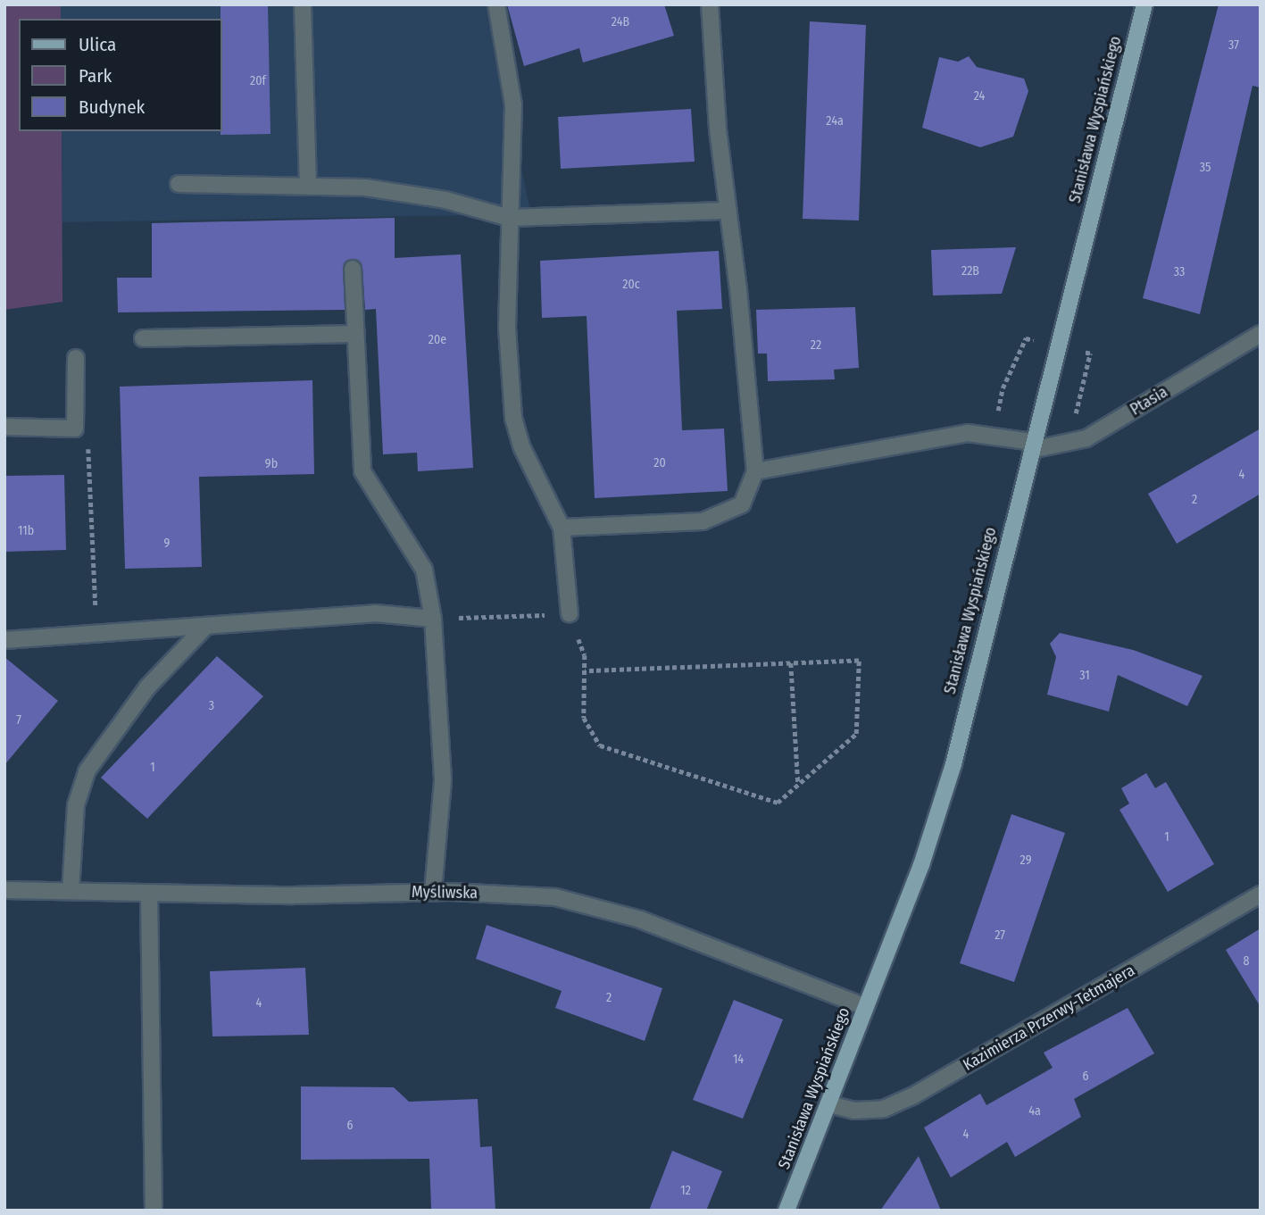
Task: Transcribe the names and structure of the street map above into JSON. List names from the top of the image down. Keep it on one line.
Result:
{"streets":{"main road":["Stanisława Wyspiańskiego"],"street":["Ptasia","Myśliwska","Kazimierza Przerwy-Tetmajera"]},"crossings":[["Stanisława Wyspiańskiego","Ptasia"],["Stanisława Wyspiańskiego","Myśliwska"],["Stanisława Wyspiańskiego","Kazimierza Przerwy-Tetmajera"]],"house_numbers":["24B","37","20f","24","24a","35","22B","33","20c","20e","22","20","9b","4","2","11b","9","31","3","7","1","1","29","27","8","2","4","14","6","4a","6","4","12"],"legend":["Ulica","Park","Budynek"]}
